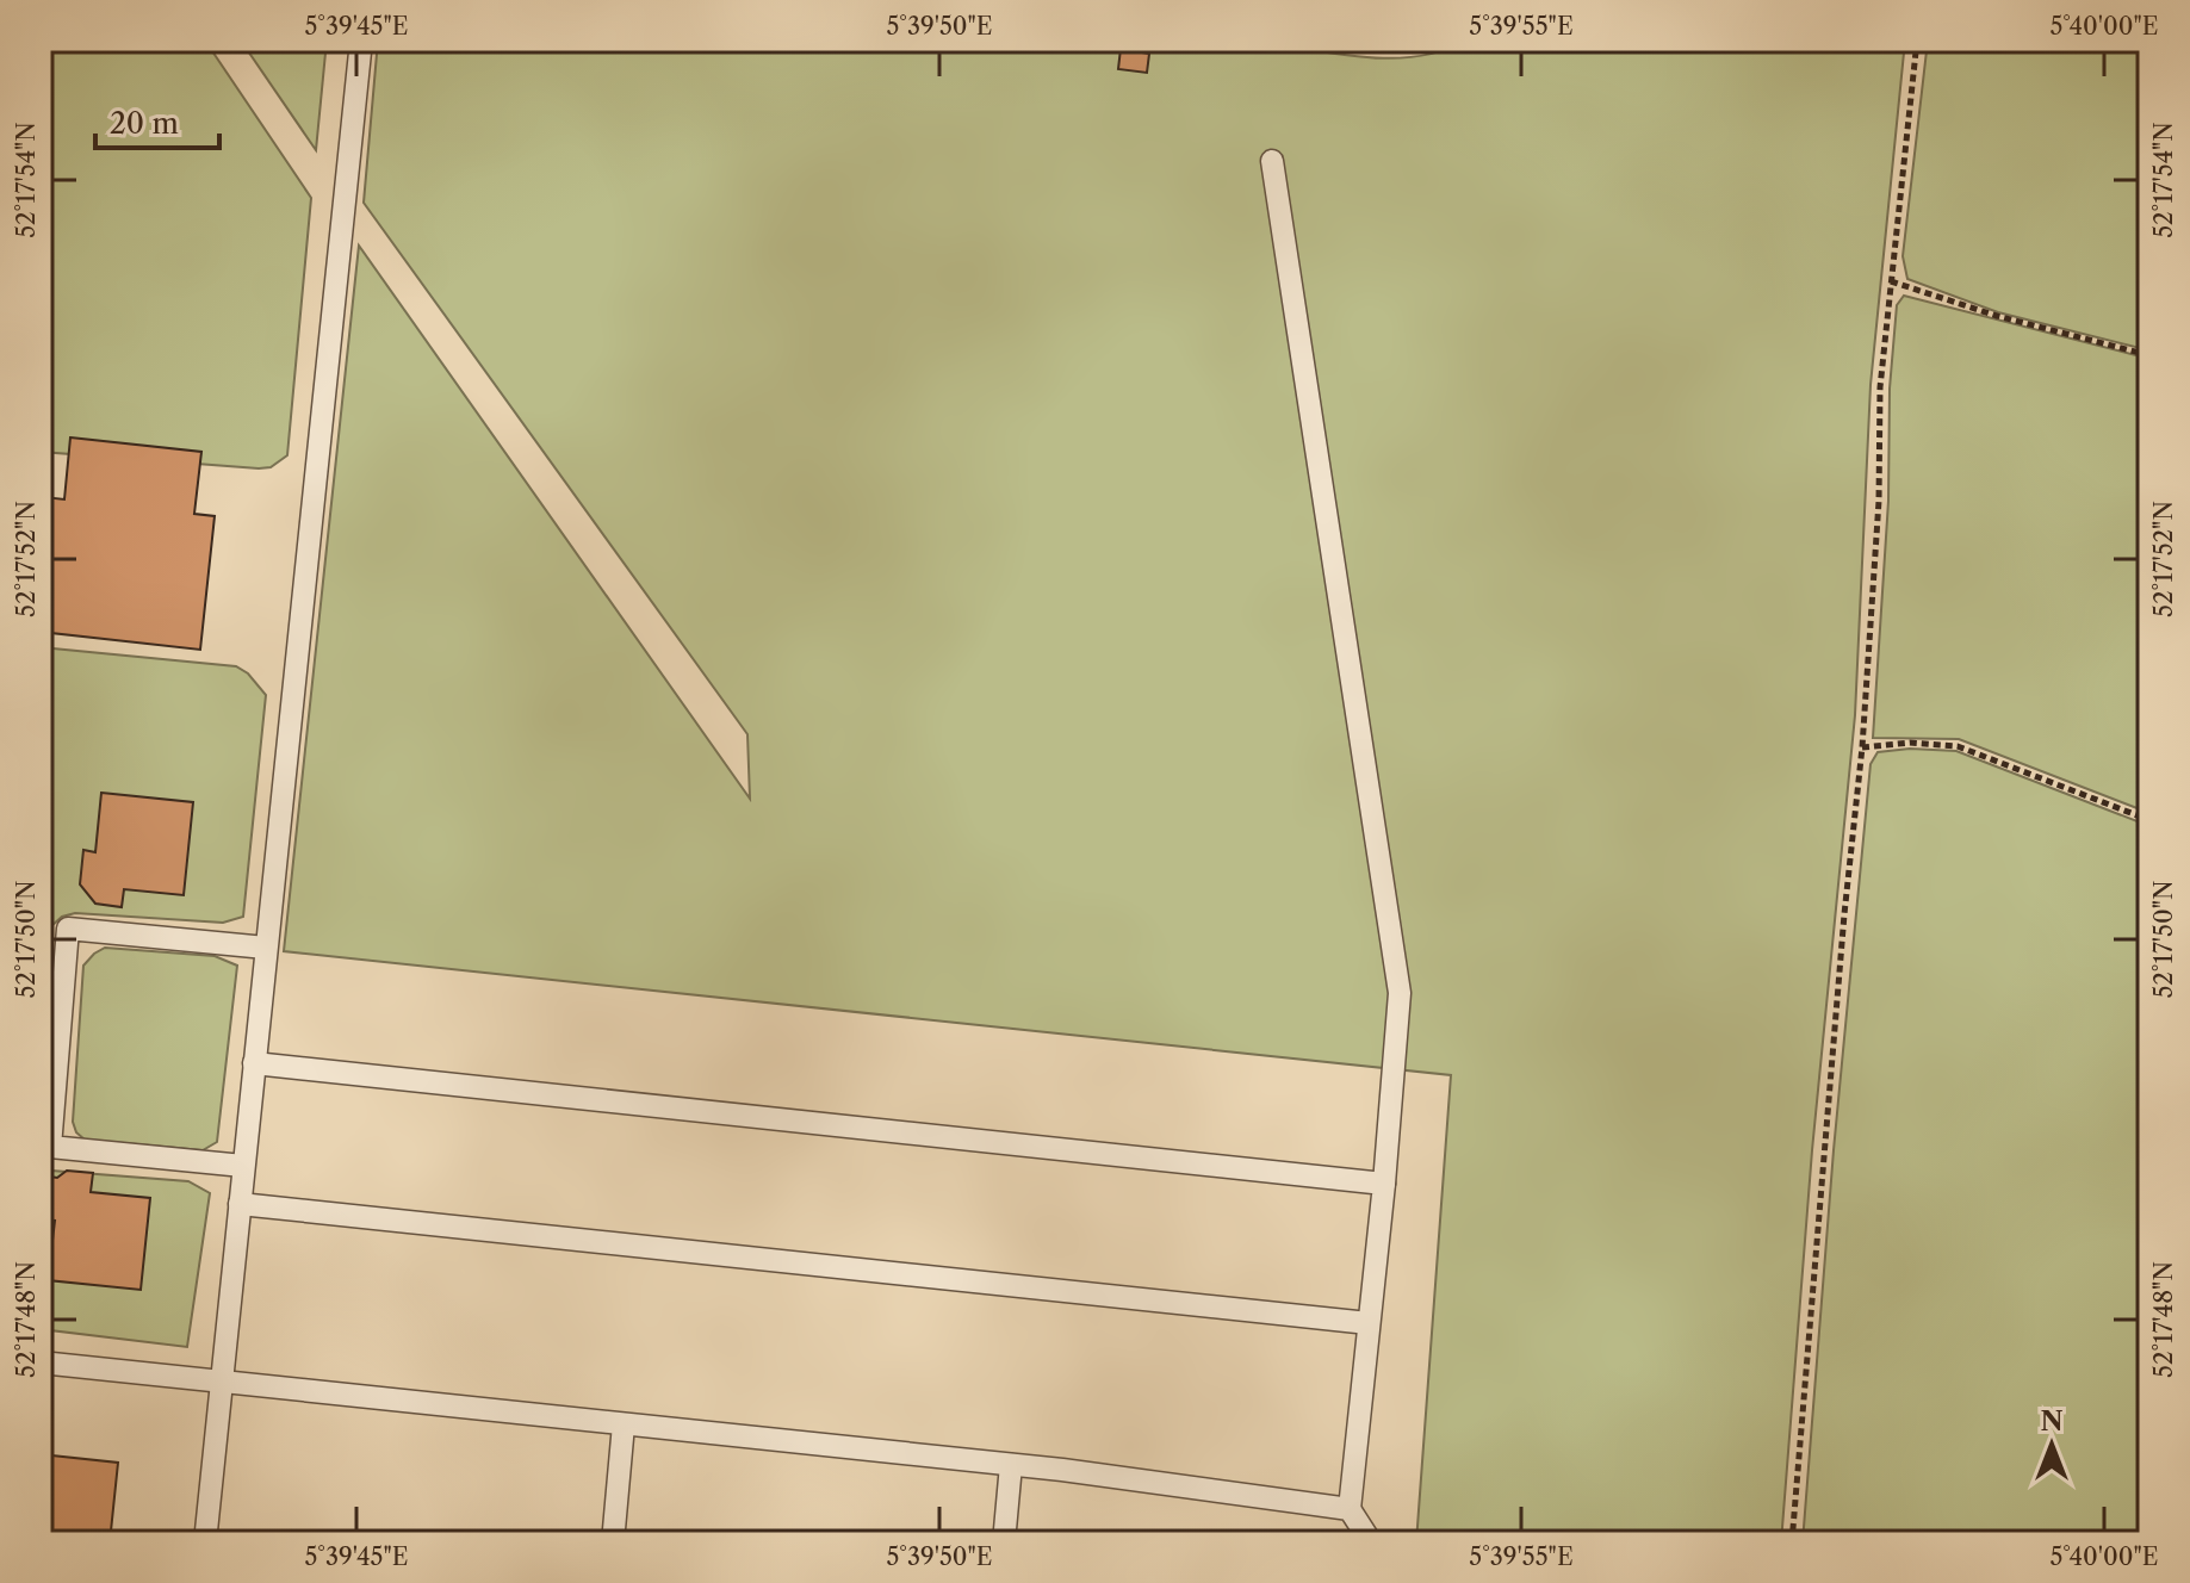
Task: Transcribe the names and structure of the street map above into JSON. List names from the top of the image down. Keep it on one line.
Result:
{"scale_bar":"20 m","north":"top","coordinates":["5°39'45\"E","5°39'50\"E","5°39'55\"E","5°40'00\"E","52°17'54\"N","52°17'52\"N","52°17'50\"N","52°17'48\"N"]}
